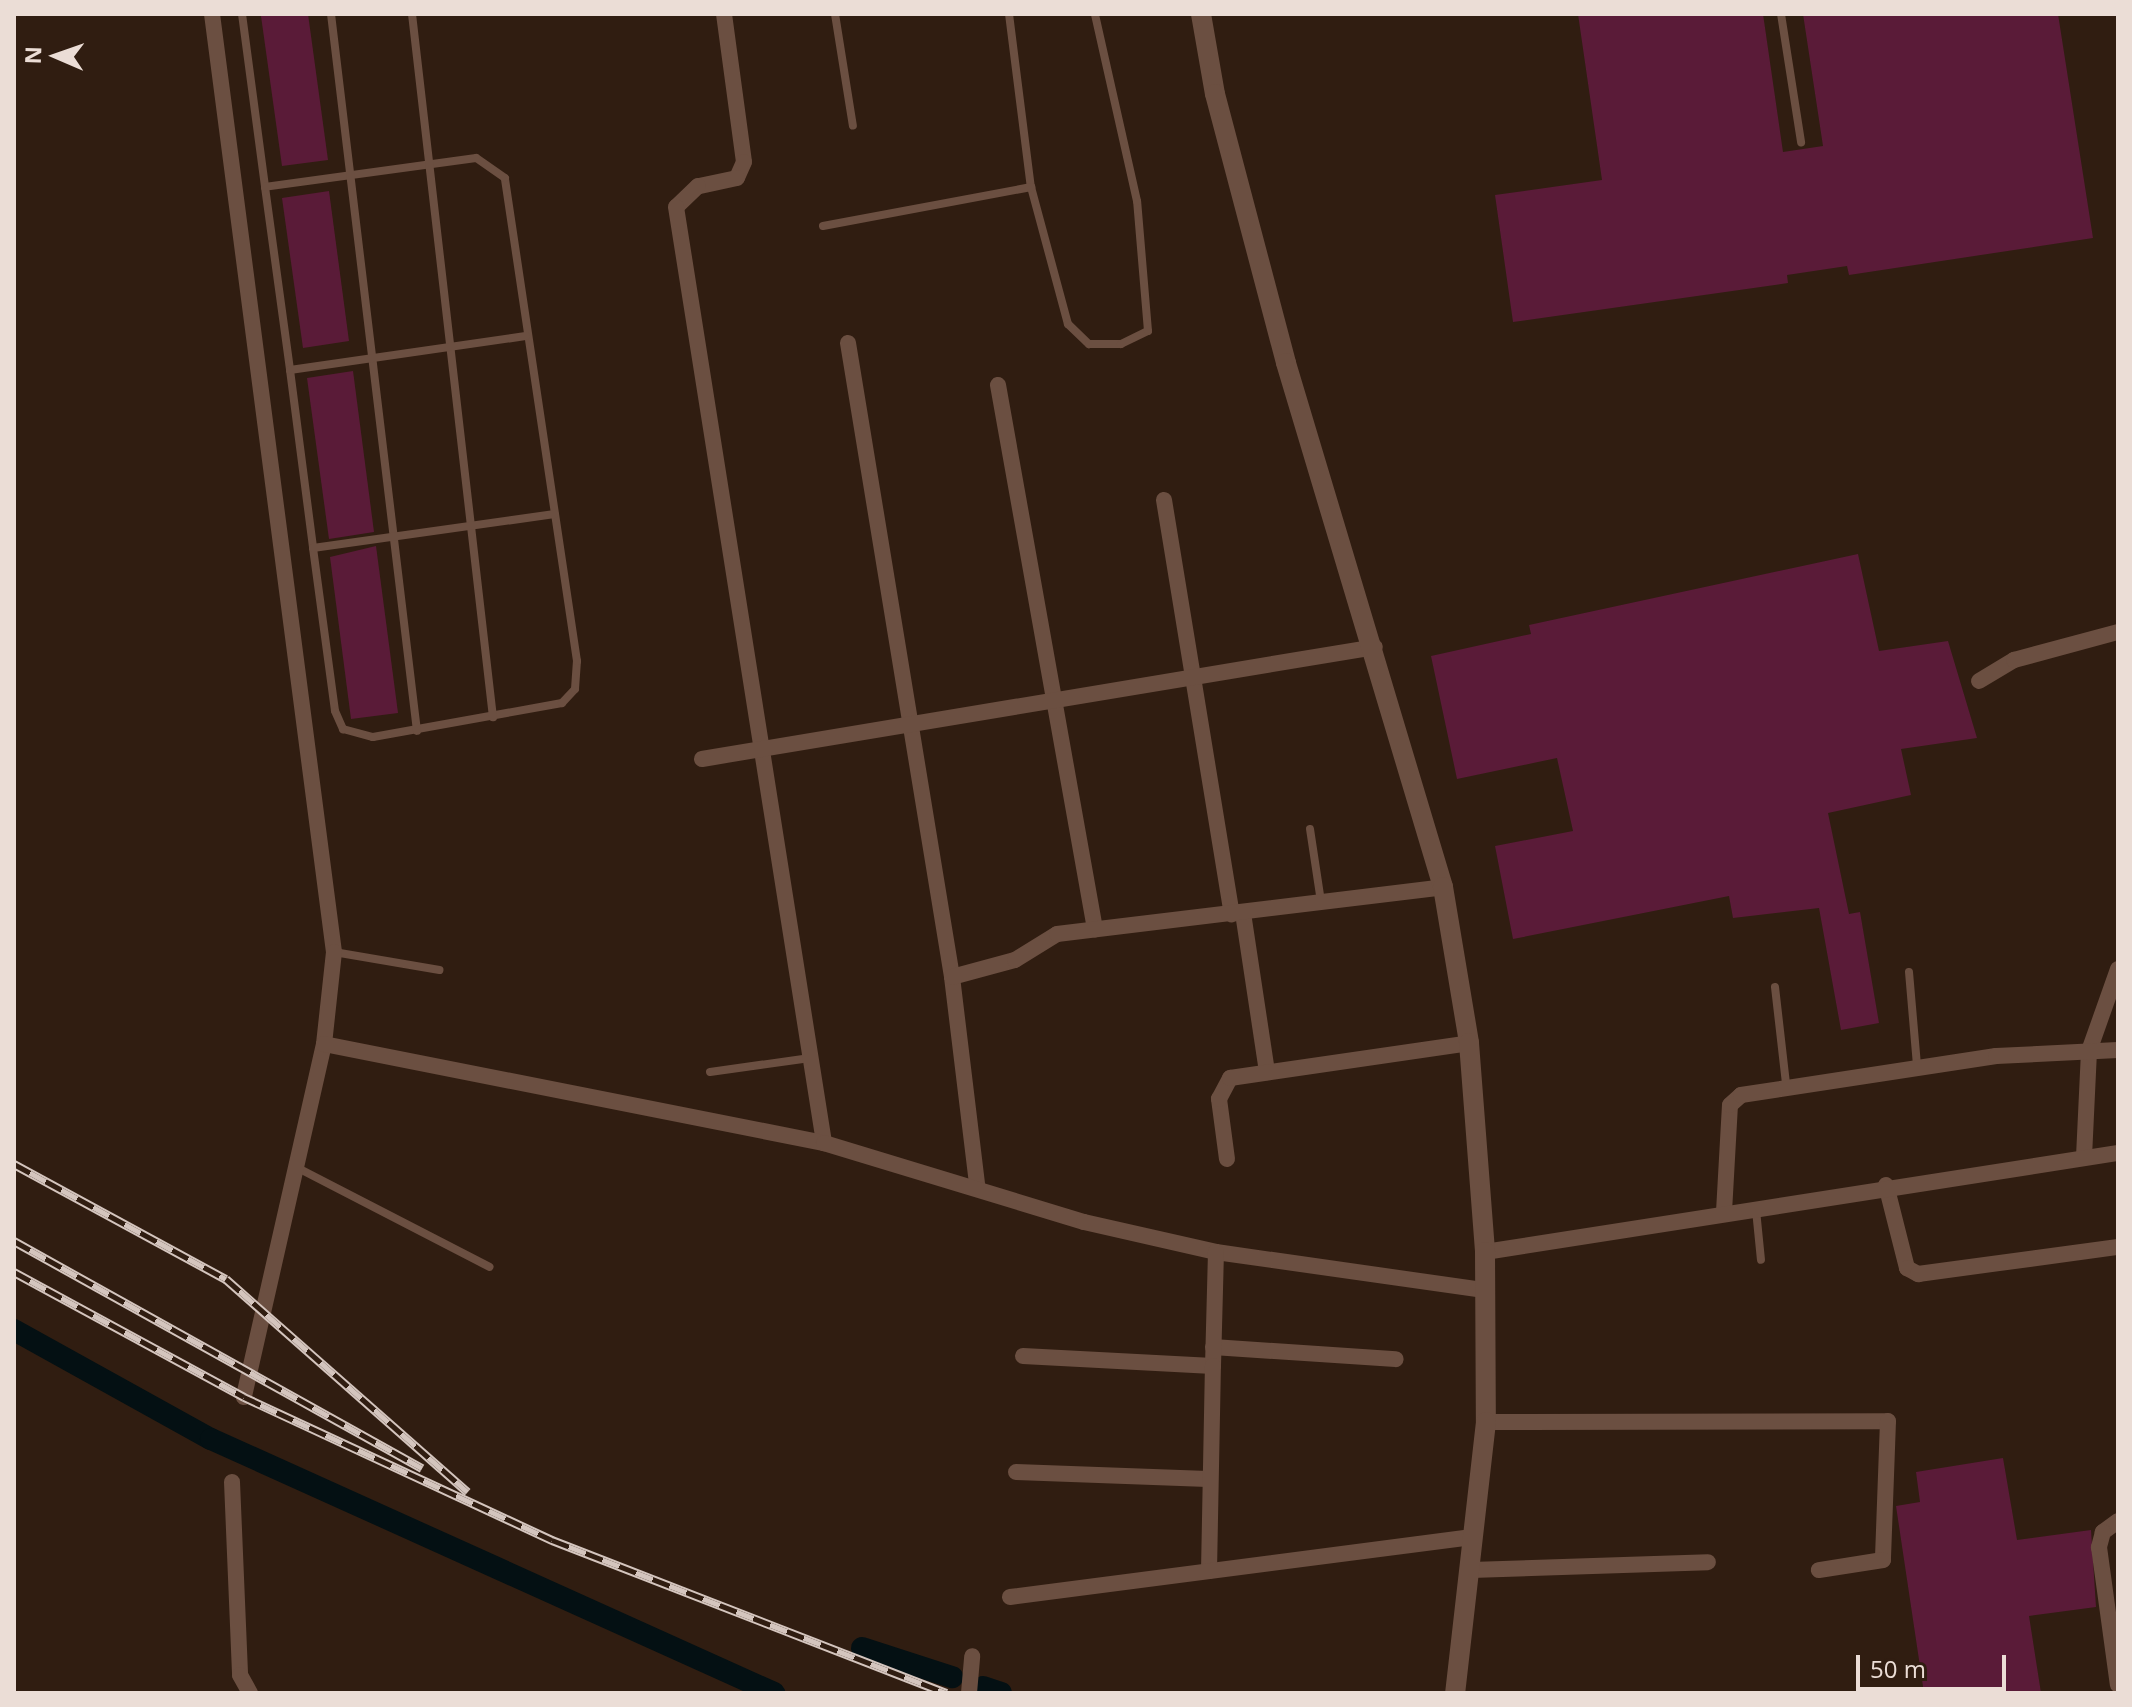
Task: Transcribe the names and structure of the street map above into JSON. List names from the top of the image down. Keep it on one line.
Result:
{"scale_bar":"50 m","north":"left"}
